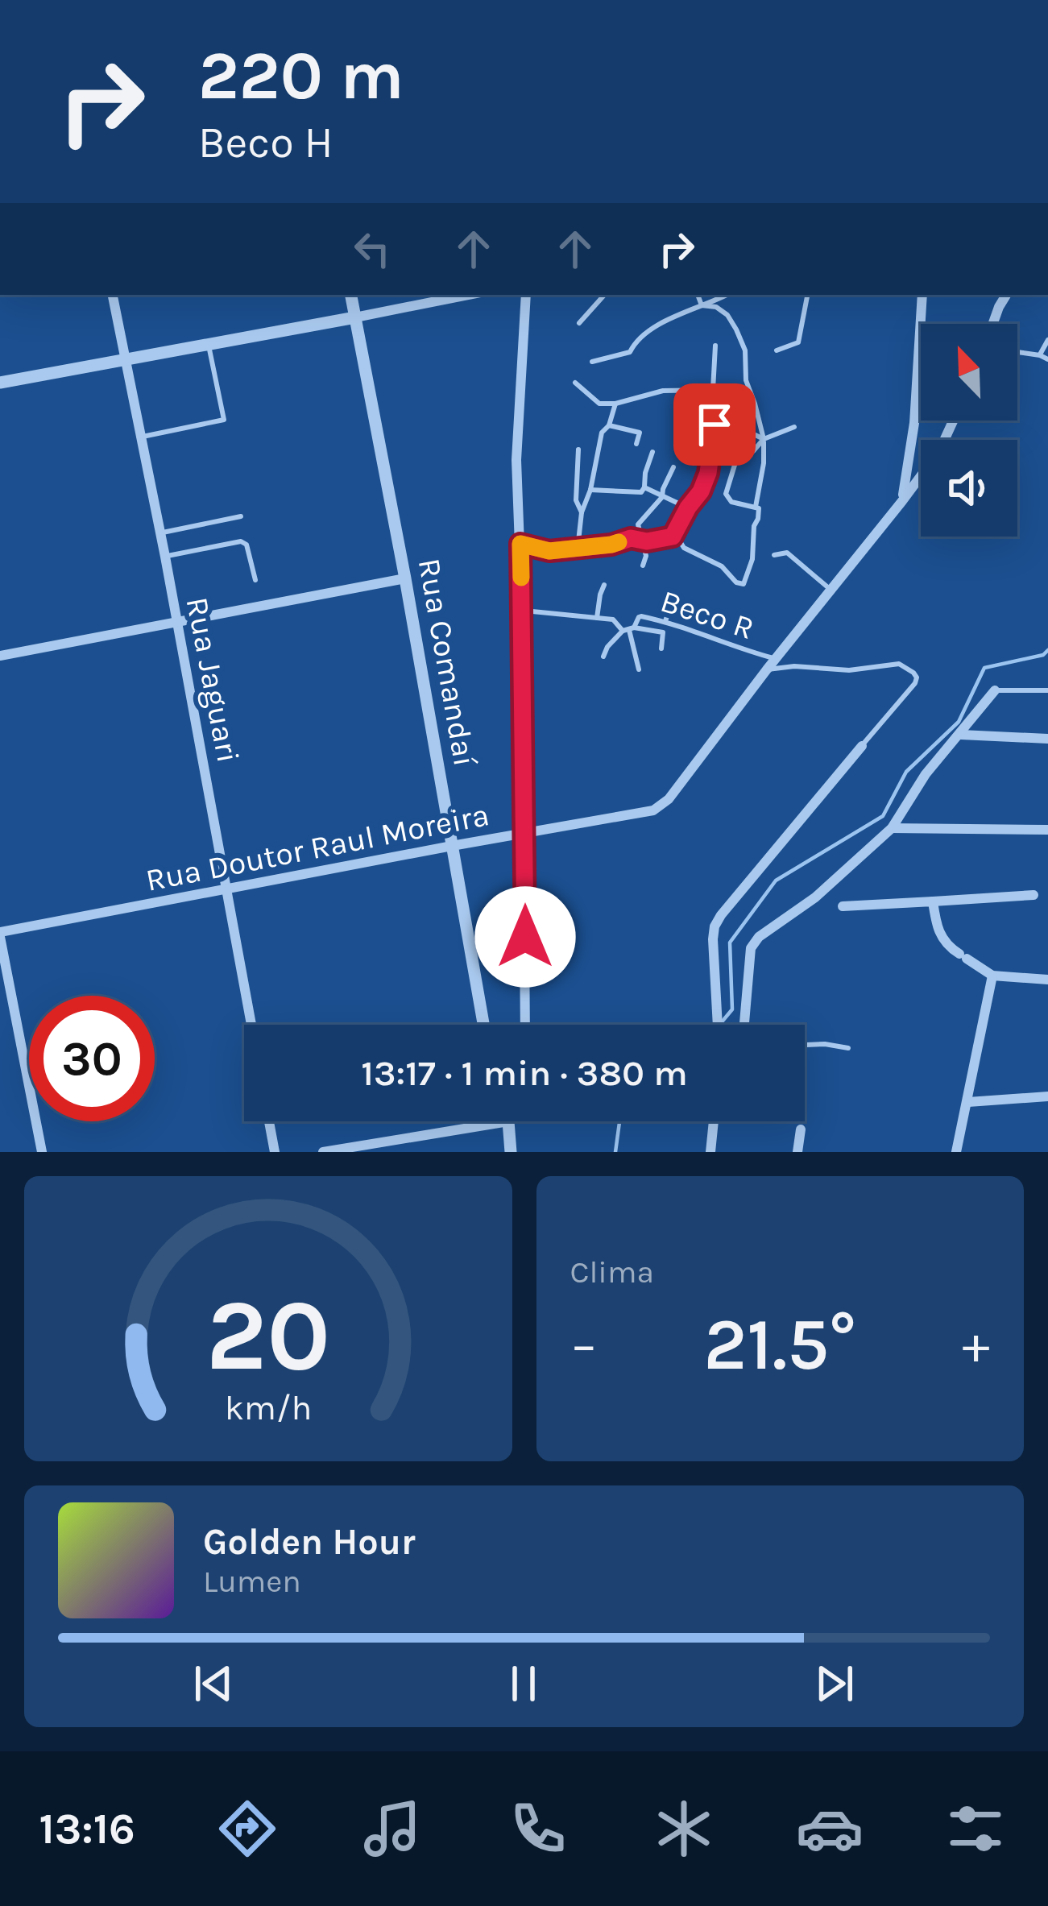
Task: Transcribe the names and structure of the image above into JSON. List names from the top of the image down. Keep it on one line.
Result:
{"streets":{"street":["Rua Comandaí","Rua Jaguari","Rua Doutor Raul Moreira"],"lane":["Beco R"]},"crossings":[["Beco R","Rua Doutor Raul Moreira"],["Rua Comandaí","Rua Doutor Raul Moreira"],["Rua Jaguari","Rua Doutor Raul Moreira"]],"north":"top left","page":{"turn":["220 m","Beco H"],"limit":"30","trip":"13:17 · 1 min · 380 m","tile":"Clima","heat":["−","21.5°","+"],"song":["Golden Hour","Lumen"],"tabs":"13:16","gauge":["20","km/h"]}}
